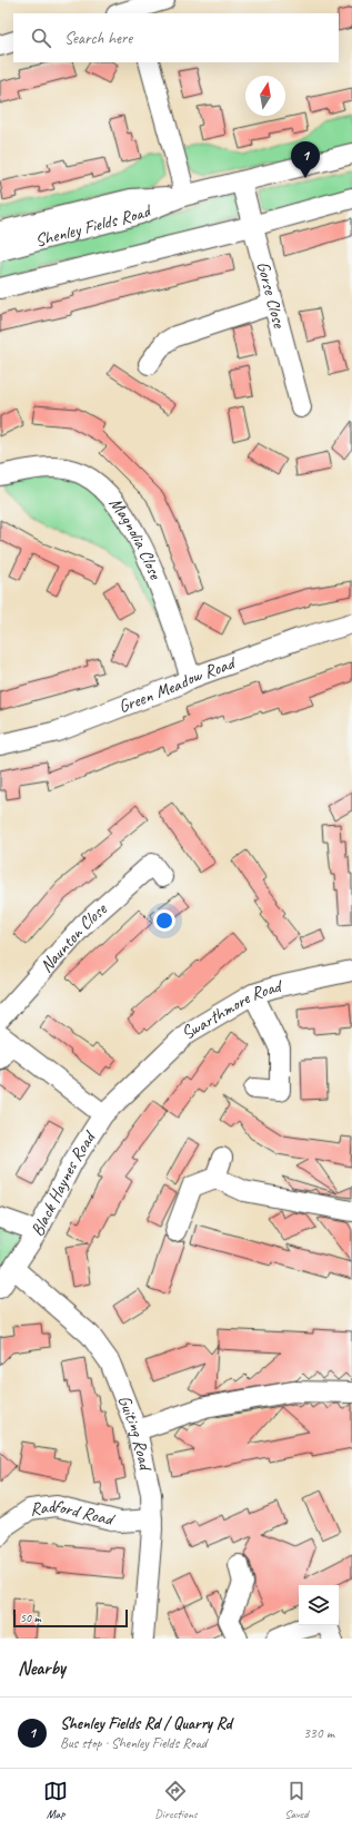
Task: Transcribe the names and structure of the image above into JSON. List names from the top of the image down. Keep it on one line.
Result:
{"streets":{"street":["Shenley Fields Road","Gorse Close","Magnolia Close","Green Meadow Road","Naunton Close","Swarthmore Road","Black Haynes Road","Guiting Road","Radford Road"]},"crossings":[["Shenley Fields Road","Gorse Close"],["Magnolia Close","Green Meadow Road"],["Swarthmore Road","Black Haynes Road"],["Black Haynes Road","Guiting Road"],["Guiting Road","Radford Road"]],"scale_bar":"50 m","north":"top","page":{"search":"Search here","pins":"1","scale":"50 m","heading":"Nearby","list":[{"mark":"1","name":"Shenley Fields Rd / Quarry Rd","note":"Bus stop · Shenley Fields Road","value":"330 m"}],"nav":["Map","Directions","Saved"]}}
